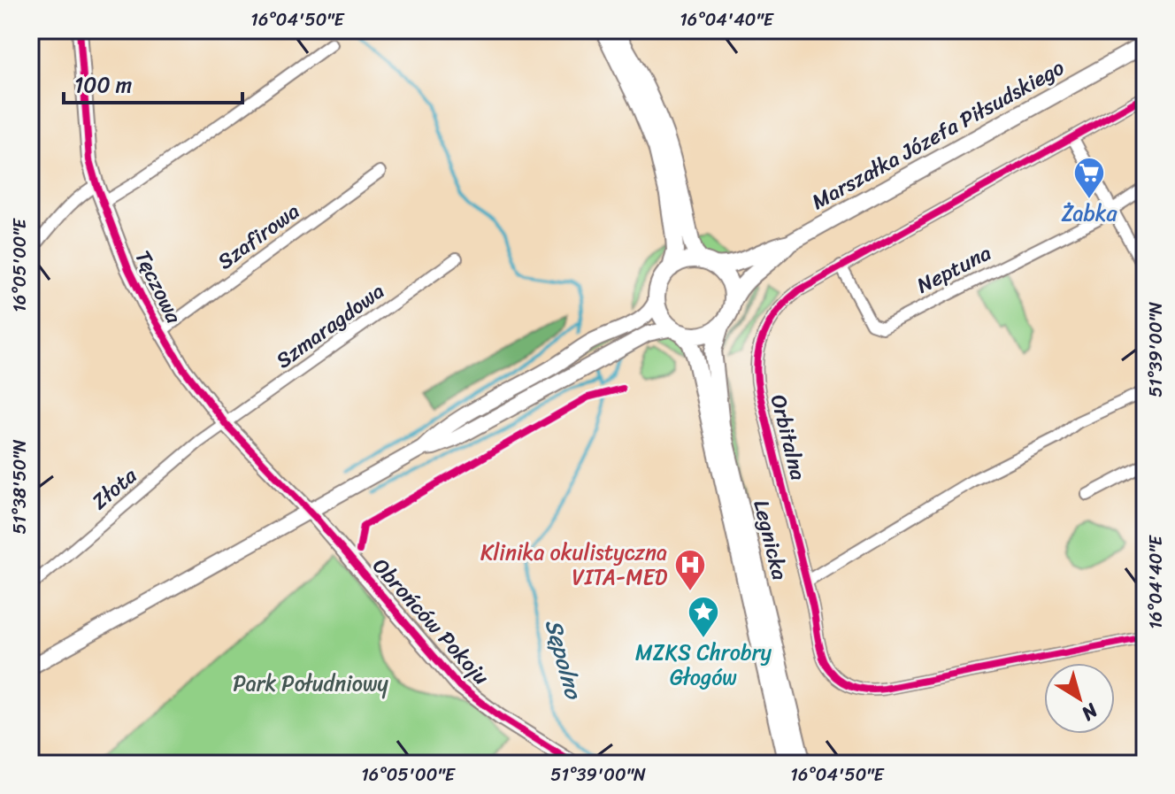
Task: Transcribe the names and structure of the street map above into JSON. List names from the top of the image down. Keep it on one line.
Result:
{"streets":{"main road":["Marszałka Józefa Piłsudskiego","Tęczowa","Legnicka","Obrońców Pokoju"],"street":["Szafirowa","Neptuna","Szmaragdowa","Orbitalna","Złota"]},"crossings":[["Marszałka Józefa Piłsudskiego","Legnicka"],["Szafirowa","Tęczowa"],["Neptuna","Orbitalna"],["Tęczowa","Szmaragdowa"],["Tęczowa","Złota"],["Tęczowa","Obrońców Pokoju"],["Szmaragdowa","Złota"]],"water":["Sępolno"],"parks":["Park Południowy"],"places":{"supermarket":["Żabka"],"hospital":["Klinika okulistyczna VITA-MED"],"place":["MZKS Chrobry Głogów"]},"scale_bar":"100 m","north":"bottom right","coordinates":["16°04'50\"E","16°04'40\"E","16°05'00\"E","51°39'00\"N","51°38'50\"N"]}
